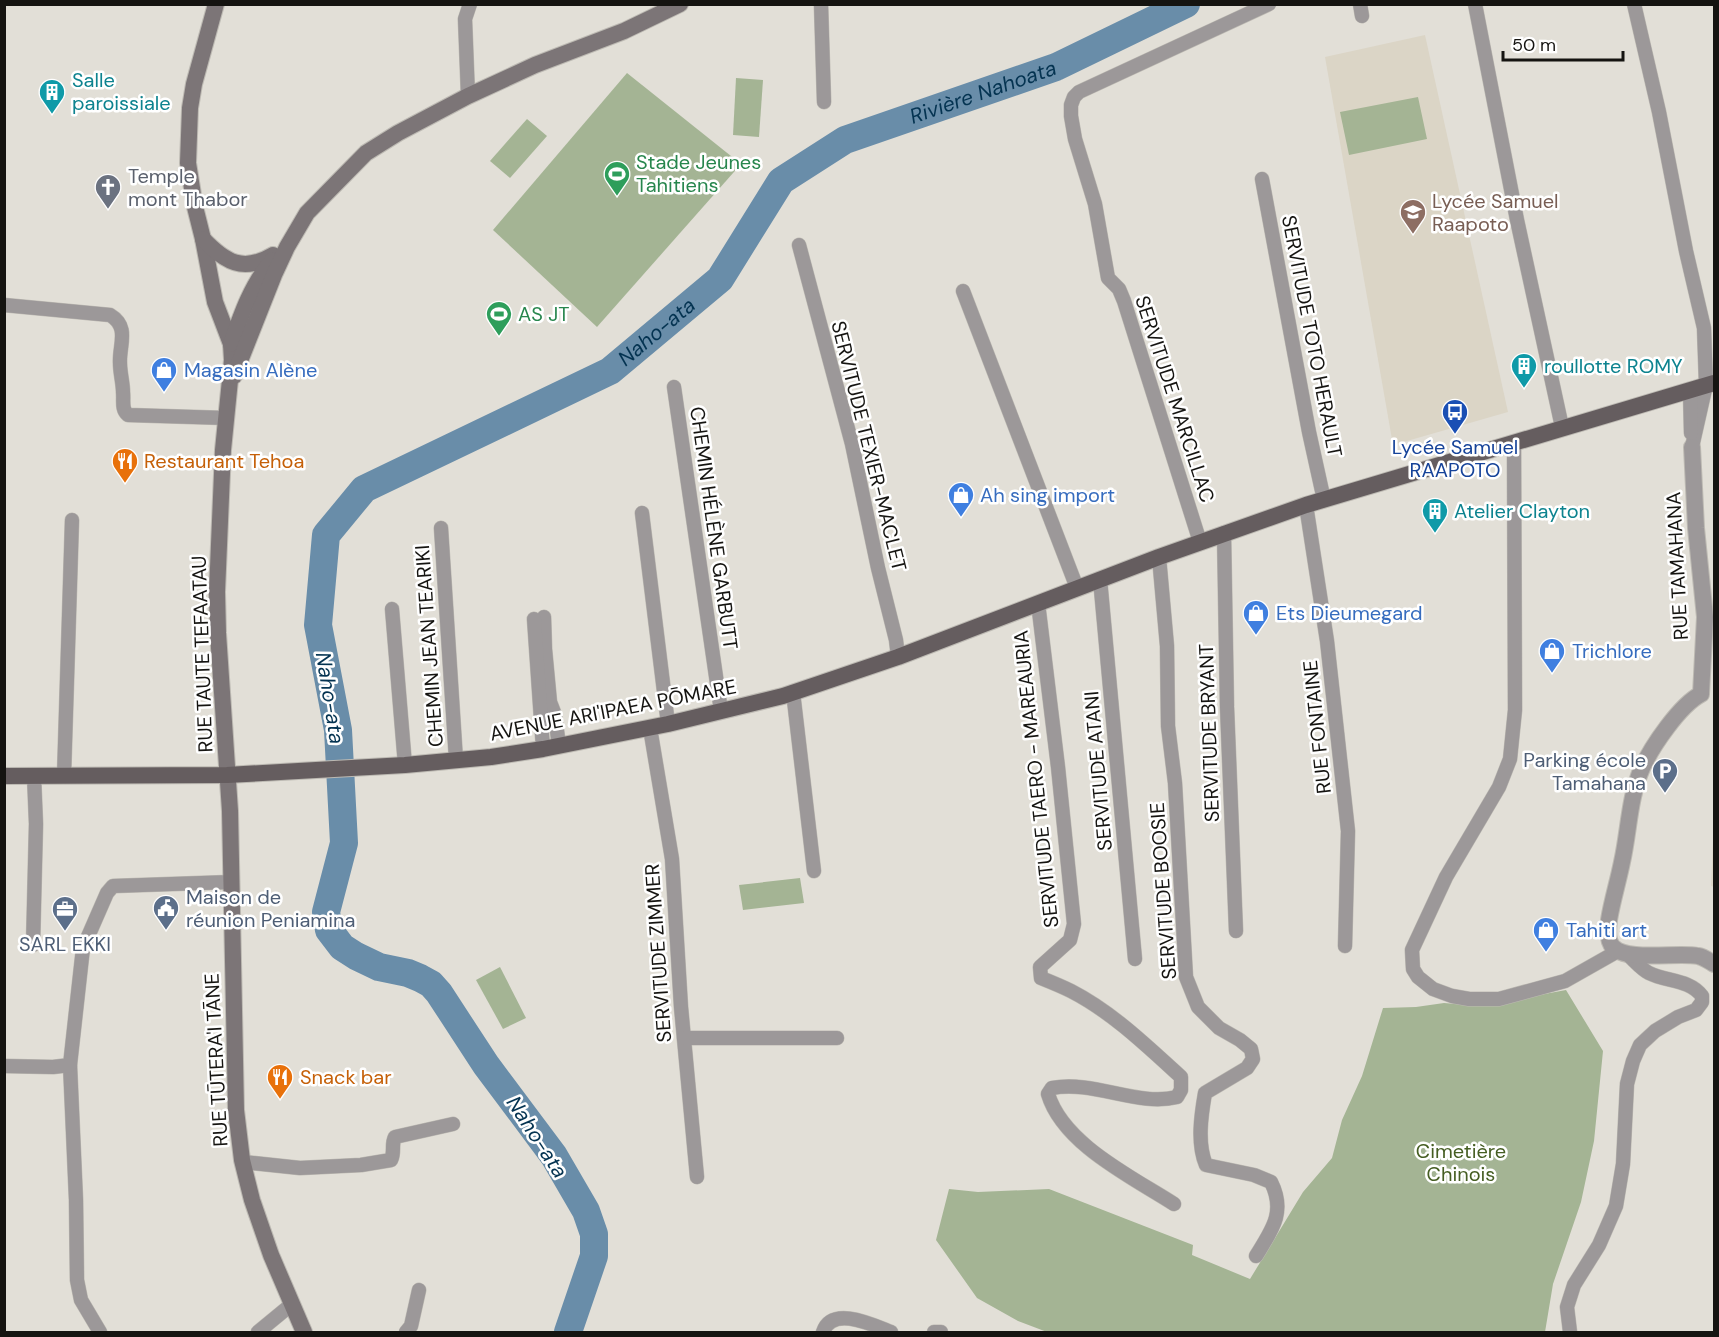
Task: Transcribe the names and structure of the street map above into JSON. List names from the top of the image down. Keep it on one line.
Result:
{"streets":{"main road":["RUE TAUTE TEFAATAU","AVENUE ARI'IPAEA PŌMARE","RUE TŪTERA'I TĀNE"],"street":["SERVITUDE TOTO HERAULT","SERVITUDE MARCILLAC","SERVITUDE TEXIER-MACLET","CHEMIN HÉLÈNE GARBUTT","RUE TAMAHANA","CHEMIN JEAN TEARIKI","RUE FONTAINE","SERVITUDE BRYANT","SERVITUDE ATANI","SERVITUDE TAERO - MAREAURIA","SERVITUDE BOOSIE","SERVITUDE ZIMMER"]},"crossings":[["SERVITUDE TOTO HERAULT","AVENUE ARI'IPAEA PŌMARE"],["SERVITUDE MARCILLAC","AVENUE ARI'IPAEA PŌMARE"],["SERVITUDE TEXIER-MACLET","AVENUE ARI'IPAEA PŌMARE"],["CHEMIN HÉLÈNE GARBUTT","AVENUE ARI'IPAEA PŌMARE"],["CHEMIN JEAN TEARIKI","AVENUE ARI'IPAEA PŌMARE"],["RUE TAUTE TEFAATAU","AVENUE ARI'IPAEA PŌMARE"],["RUE TAUTE TEFAATAU","RUE TŪTERA'I TĀNE"],["AVENUE ARI'IPAEA PŌMARE","RUE FONTAINE"],["AVENUE ARI'IPAEA PŌMARE","SERVITUDE BRYANT"],["AVENUE ARI'IPAEA PŌMARE","SERVITUDE ATANI"],["AVENUE ARI'IPAEA PŌMARE","SERVITUDE TAERO - MAREAURIA"],["AVENUE ARI'IPAEA PŌMARE","SERVITUDE BOOSIE"],["AVENUE ARI'IPAEA PŌMARE","SERVITUDE ZIMMER"],["AVENUE ARI'IPAEA PŌMARE","RUE TŪTERA'I TĀNE"]],"water":["Rivière Nahoata","Naho-ata"],"parks":["Cimetière Chinois"],"places":{"building":["Salle paroissiale","roullotte ROMY","Atelier Clayton"],"sports":["Stade Jeunes Tahitiens","AS JT"],"church":["Temple mont Thabor"],"school or university":["Lycée Samuel Raapoto"],"shop":["Magasin Alène","Ah sing import","Ets Dieumegard","Trichlore","Tahiti art"],"bus stop":["Lycée Samuel RAAPOTO"],"restaurant":["Restaurant Tehoa","Snack bar"],"parking":["Parking école Tamahana"],"public building":["Maison de réunion Peniamina"],"office":["SARL EKKI"]},"scale_bar":"50 m"}
